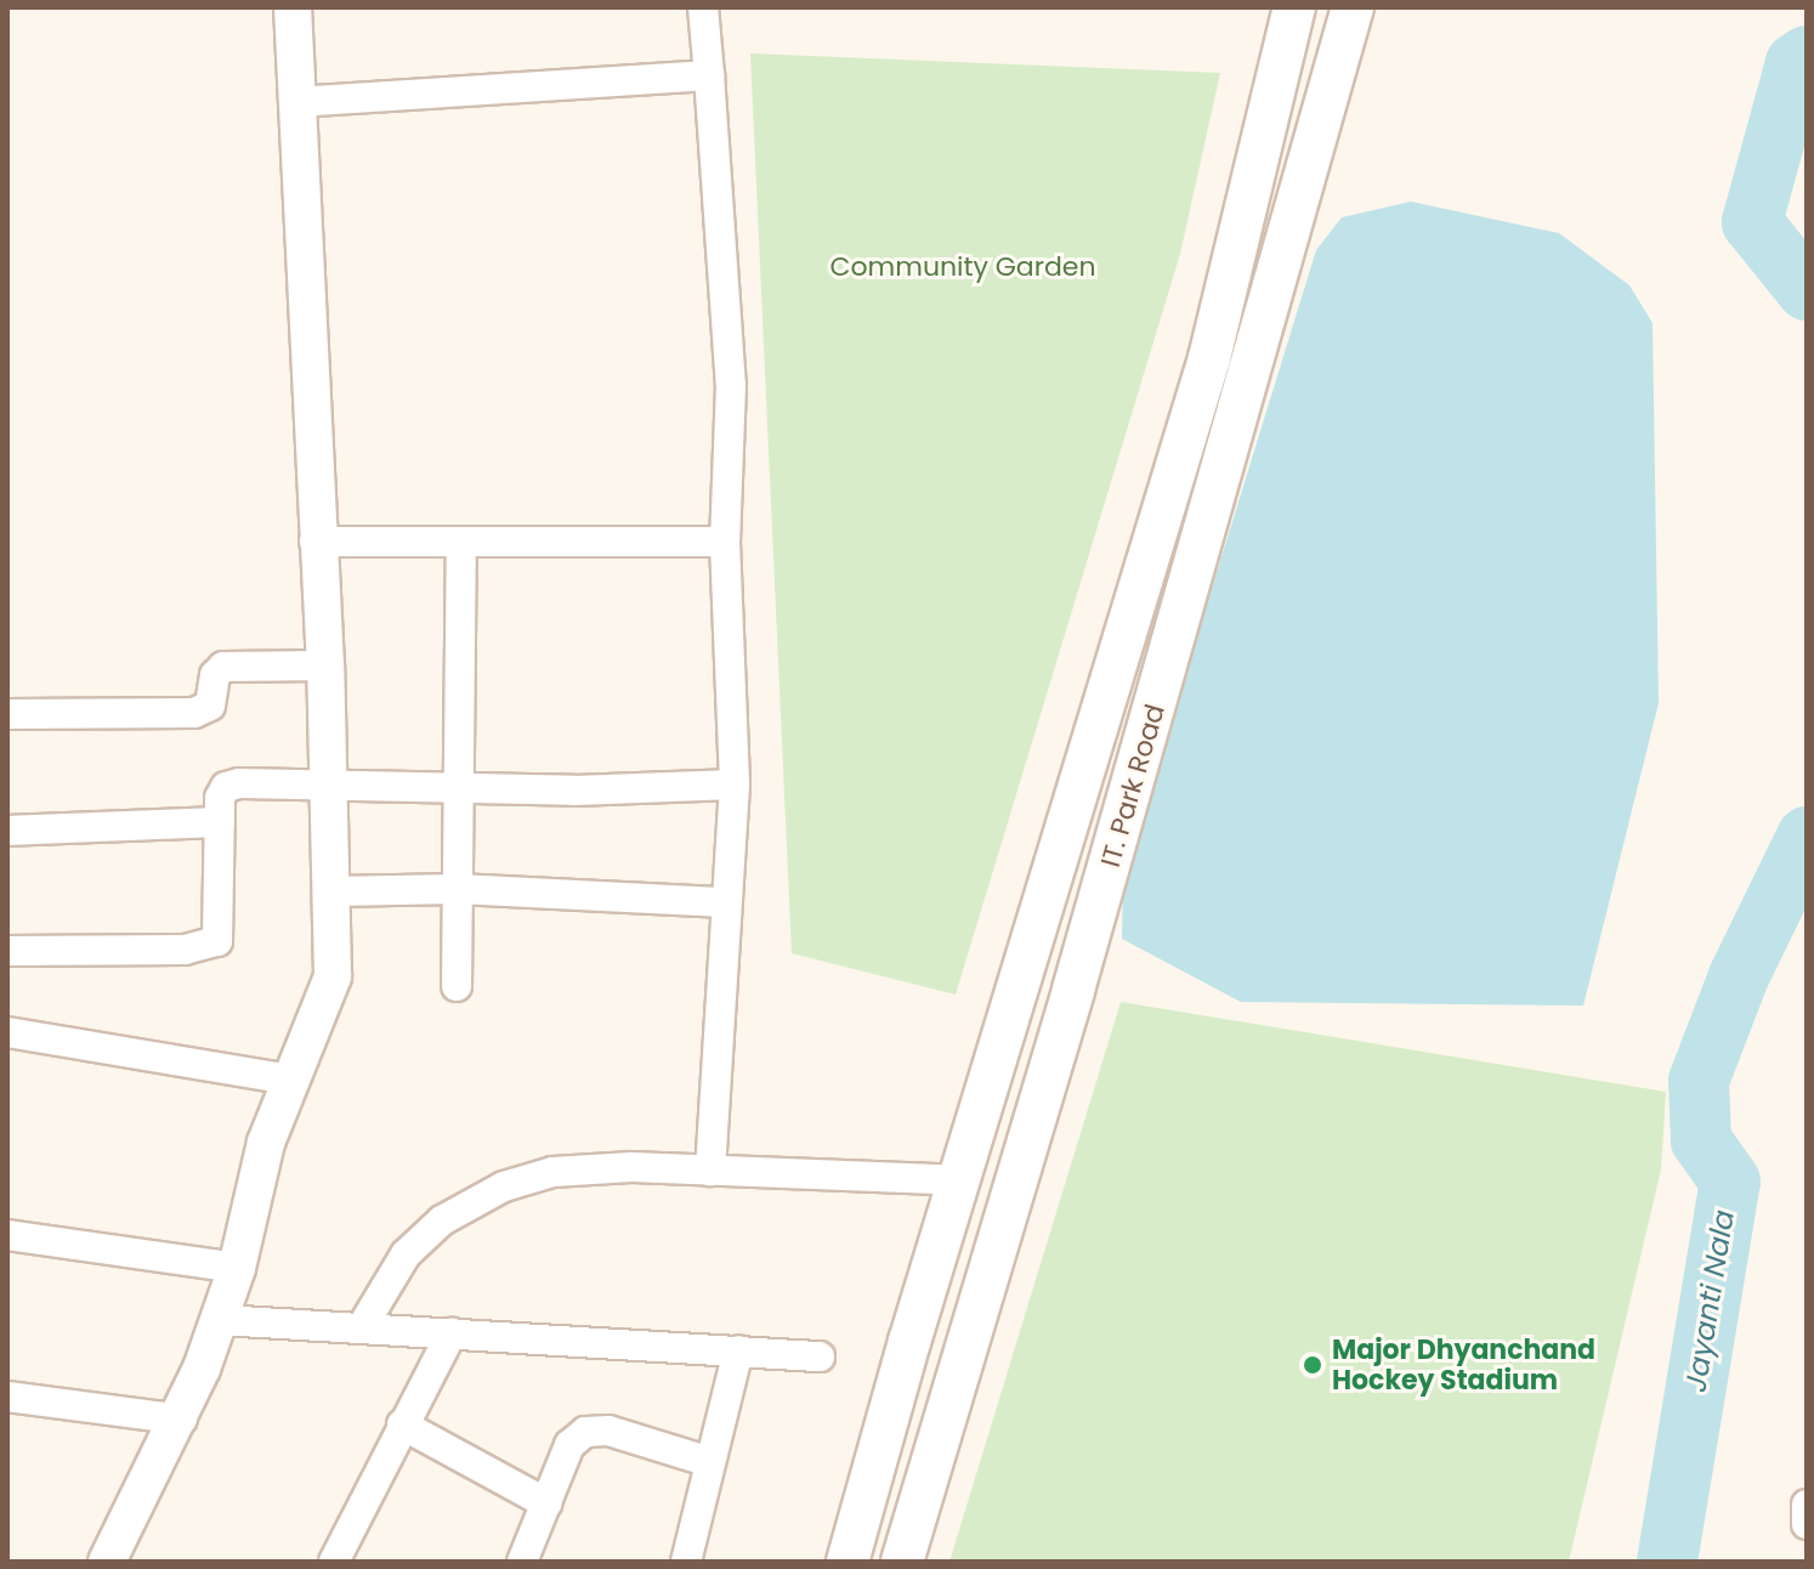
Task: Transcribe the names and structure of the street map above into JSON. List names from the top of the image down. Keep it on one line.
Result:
{"streets":{"main road":["IT. Park Road"]},"water":["Jayanti Nala"],"parks":["Community Garden"],"places":["Major Dhyanchand Hockey Stadium"]}
